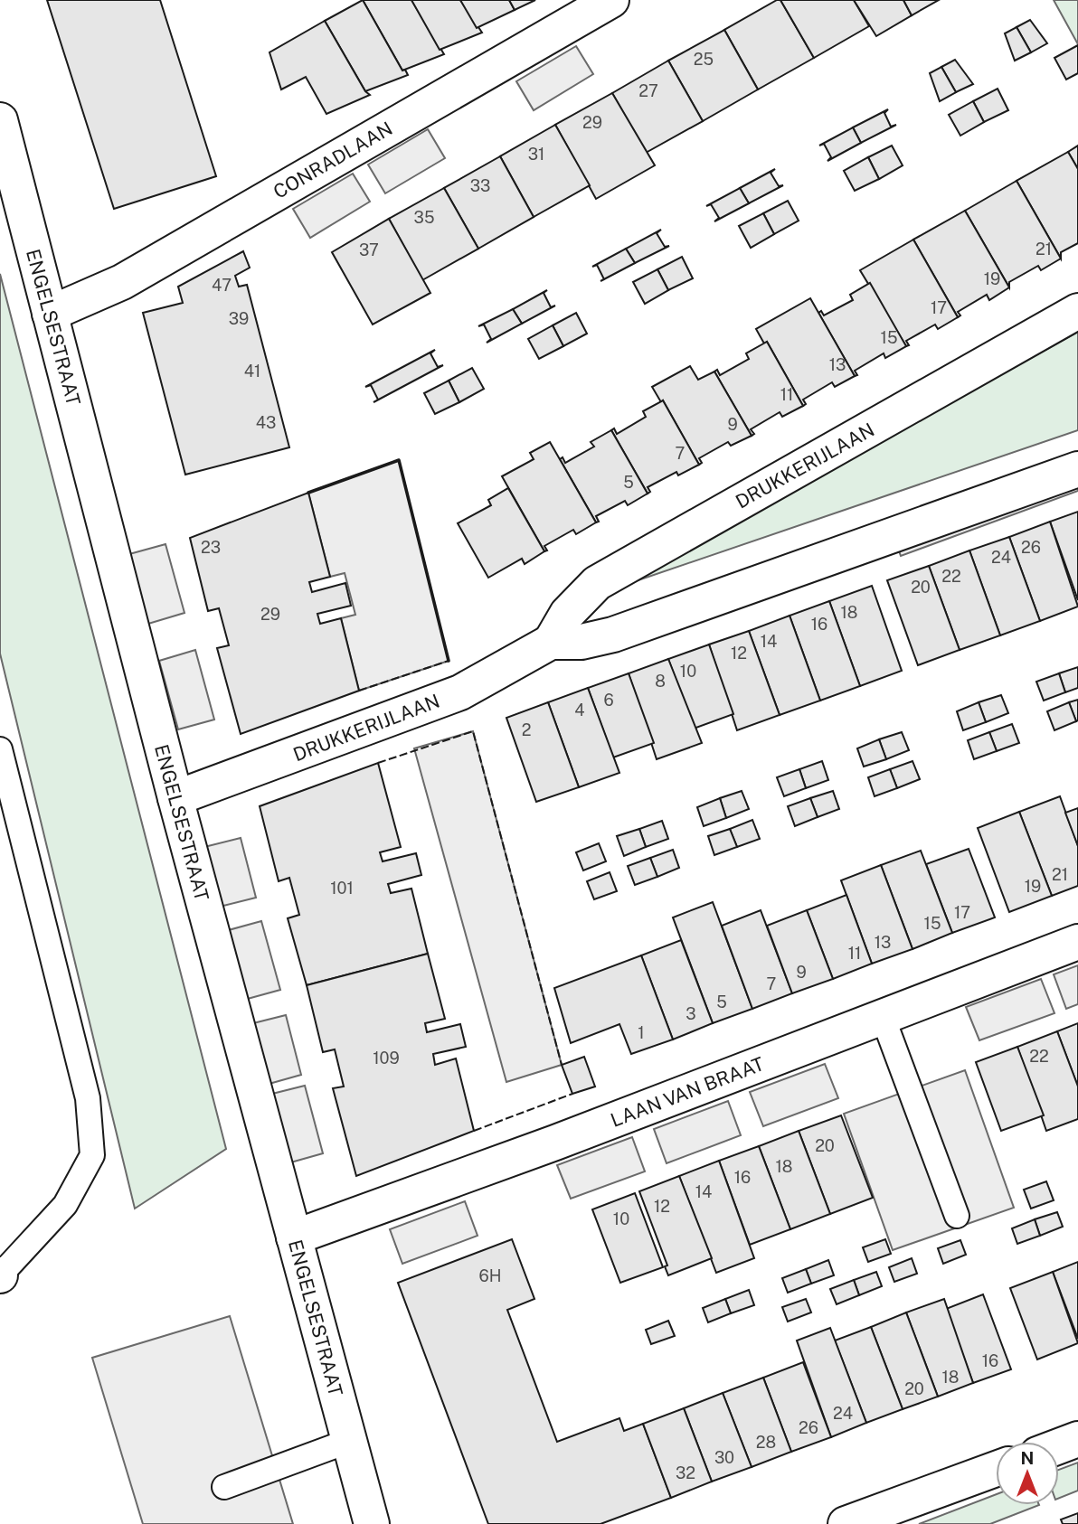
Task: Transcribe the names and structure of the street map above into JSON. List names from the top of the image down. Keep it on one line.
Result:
{"streets":{"street":["CONRADLAAN","ENGELSESTRAAT","DRUKKERIJLAAN","LAAN VAN BRAAT"]},"crossings":[["CONRADLAAN","ENGELSESTRAAT"],["ENGELSESTRAAT","DRUKKERIJLAAN"],["ENGELSESTRAAT","LAAN VAN BRAAT"]],"house_numbers":["25","27","29","31","33","35","21","37","19","47","17","39","15","13","41","11","43","9","7","5","23","26","24","22","20","18","29","16","14","12","10","8","6","4","2","21","19","101","17","15","13","11","9","7","5","3","1","22","109","20","18","16","14","12","10","6H","16","18","20","24","26","28","30","32"],"north":"top"}
